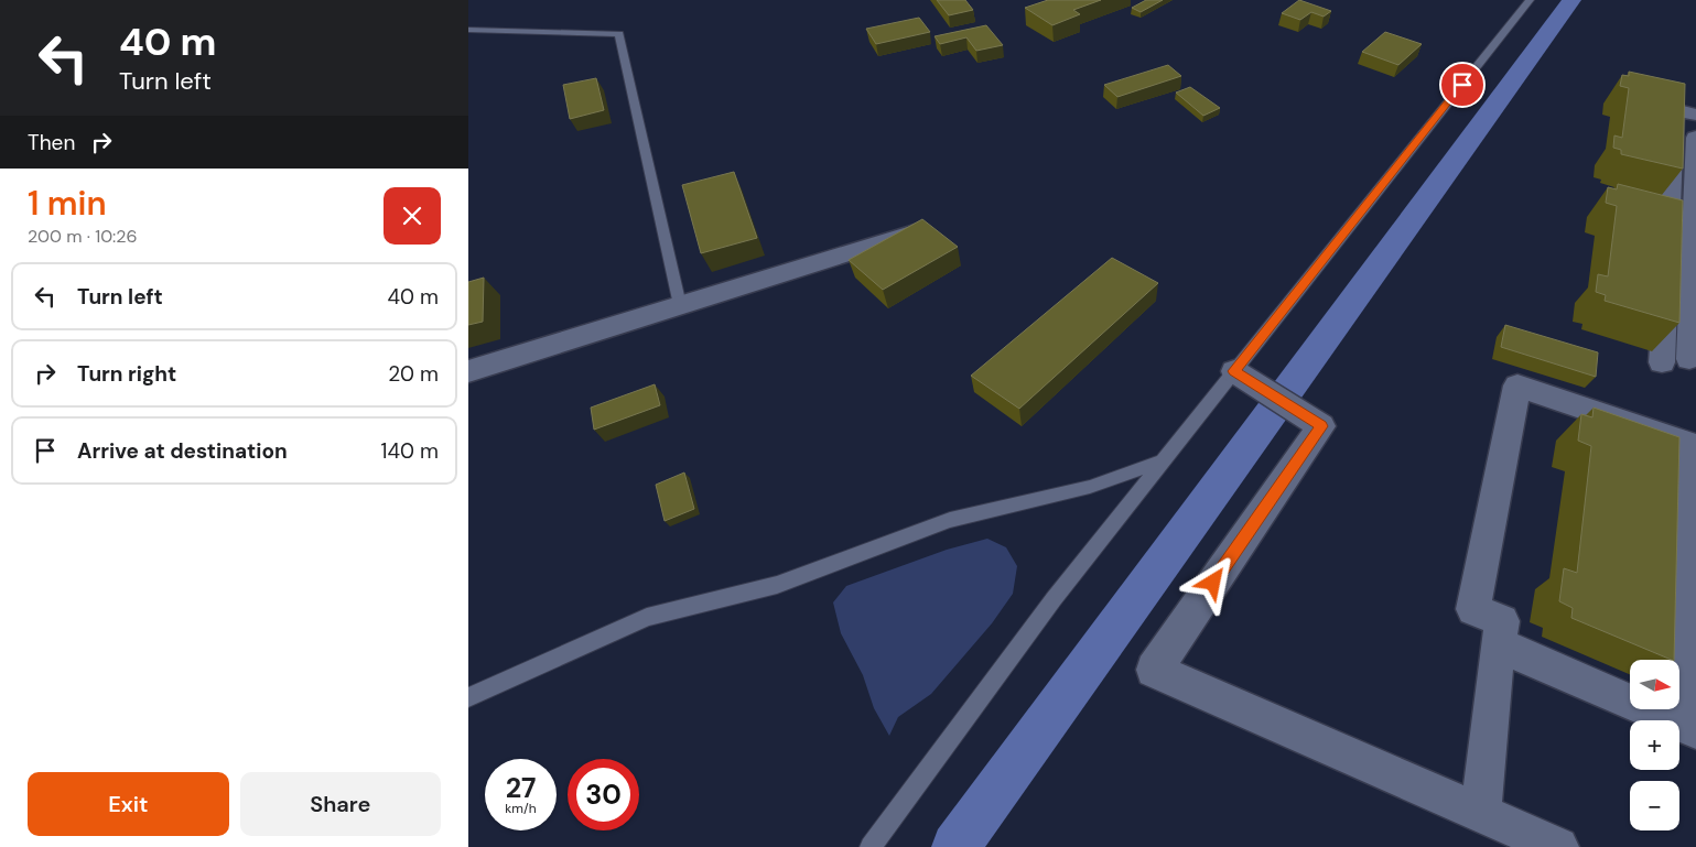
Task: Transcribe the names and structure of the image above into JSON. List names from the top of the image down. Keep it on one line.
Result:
{"north":"right","page":{"turn":["40 m","Turn left"],"then":"Then","heading":["1 min","200 m · 10:26"],"list":[{"name":"Turn left","value":"40 m"},{"name":"Turn right","value":"20 m"},{"name":"Arrive at destination","value":"140 m"}],"map_buttons":["+","−"],"speed":"27 km/h","limit":"30","buttons":["Exit","Share"]}}
